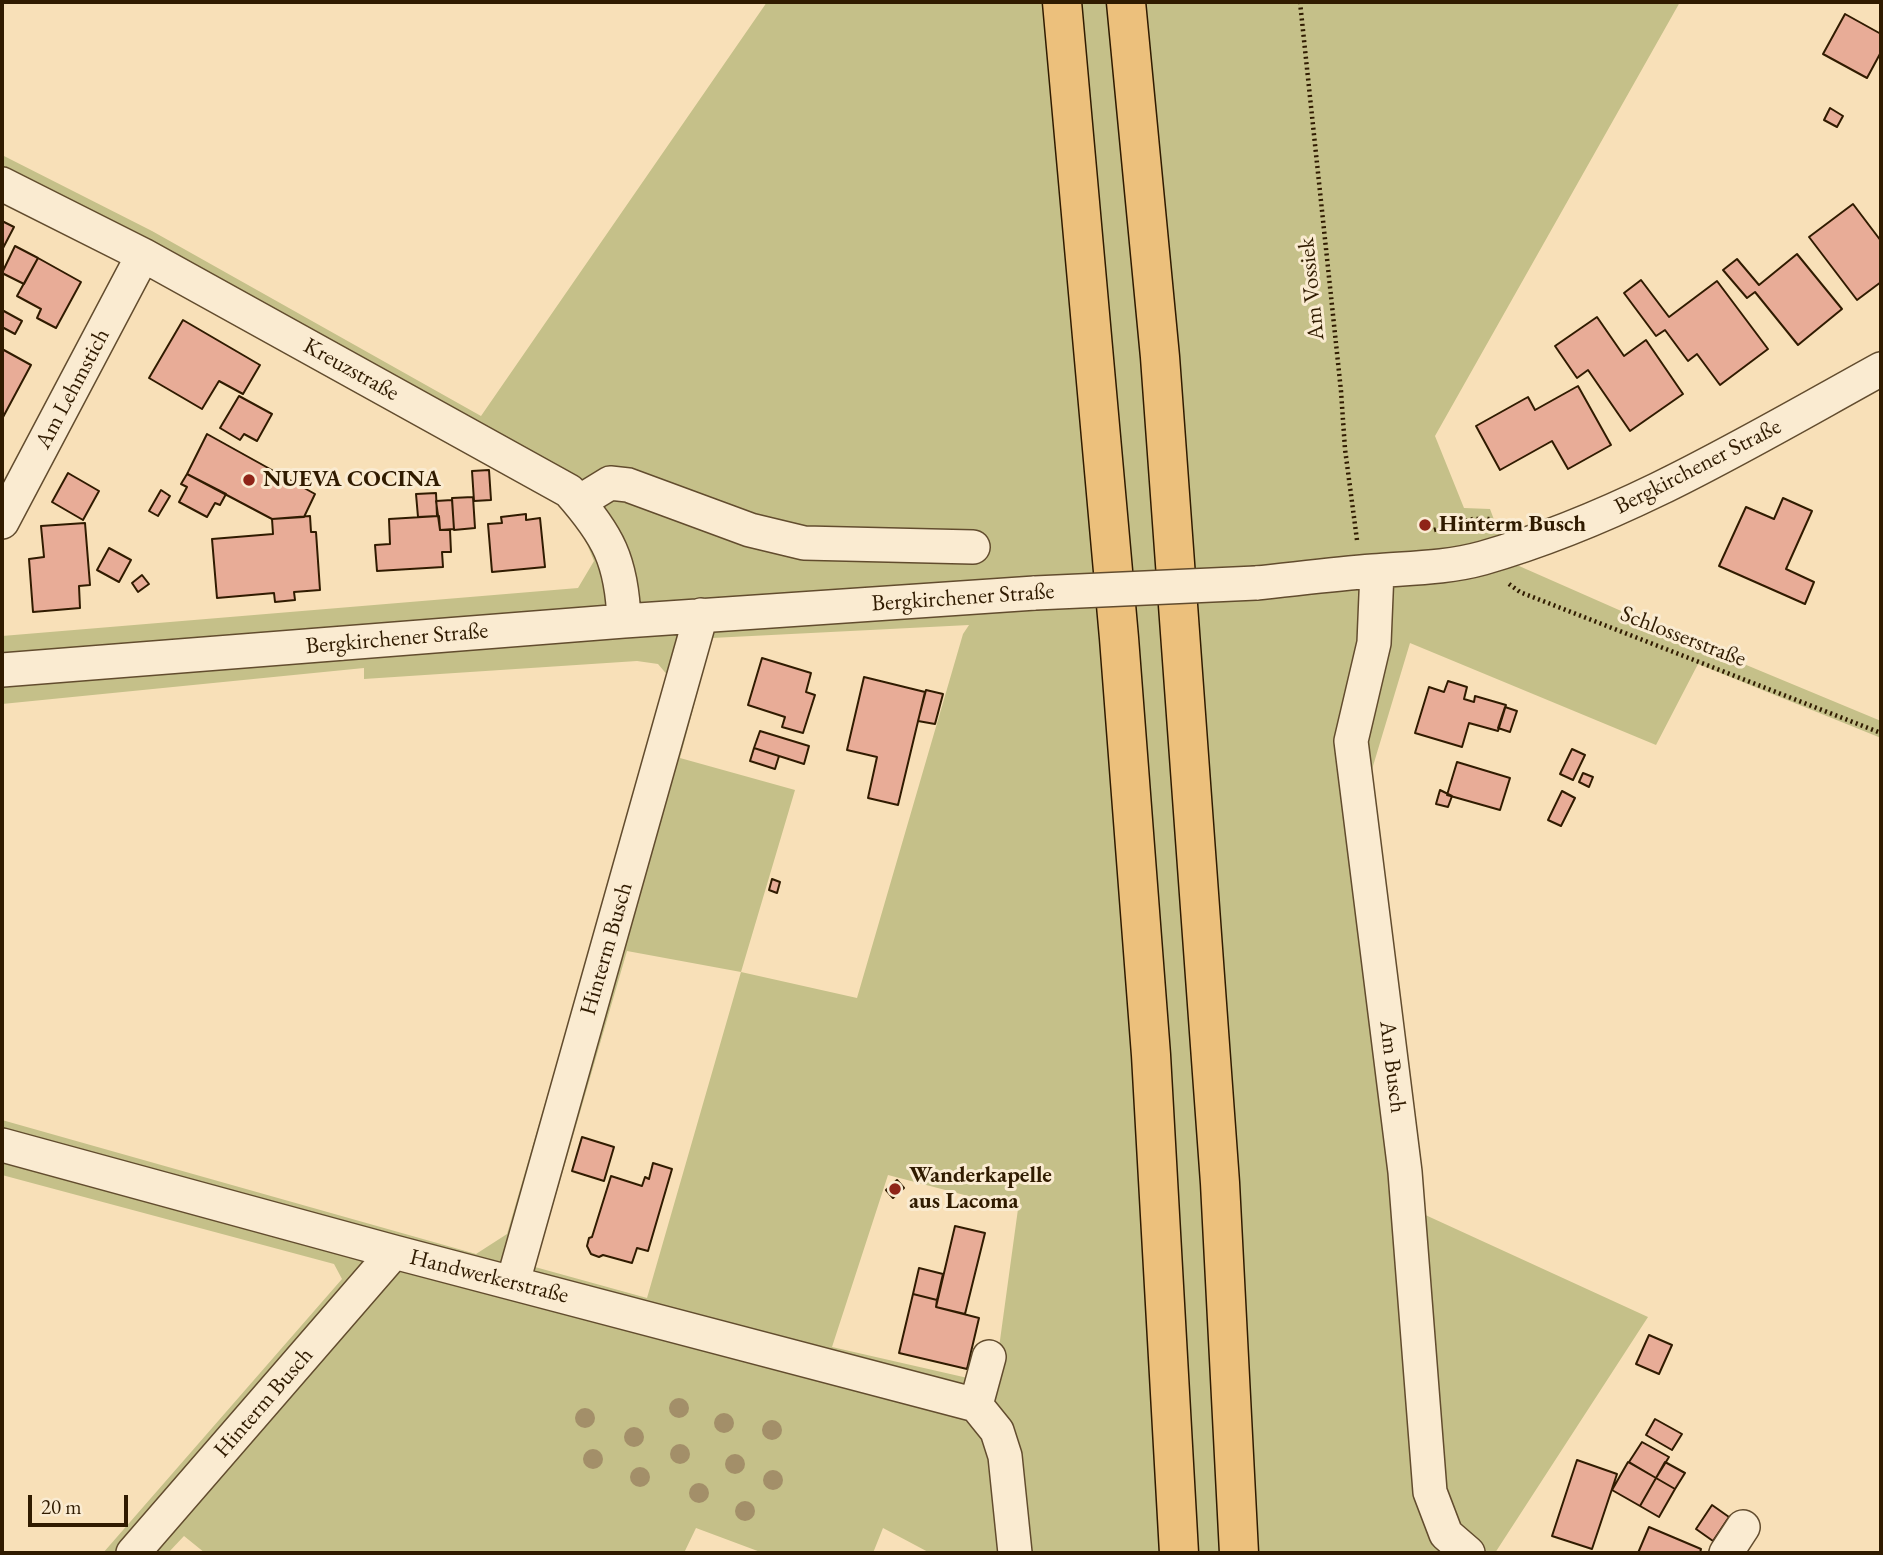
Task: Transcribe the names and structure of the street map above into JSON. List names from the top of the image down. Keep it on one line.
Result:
{"streets":{"street":["Kreuzstraße","Am Lehmstich","Bergkirchener Straße","Hinterm Busch","Am Busch","Handwerkerstraße"],"path":["Am Vossiek","Schlosserstraße"]},"crossings":[["Am Vossiek","Bergkirchener Straße"],["Am Vossiek","Am Busch"],["Kreuzstraße","Am Lehmstich"],["Kreuzstraße","Bergkirchener Straße"],["Bergkirchener Straße","Schlosserstraße"],["Bergkirchener Straße","Hinterm Busch"],["Bergkirchener Straße","Am Busch"],["Hinterm Busch","Handwerkerstraße"]],"places":["NUEVA COCINA","Hinterm Busch","Wanderkapelle aus Lacoma"],"scale_bar":"20 m"}
